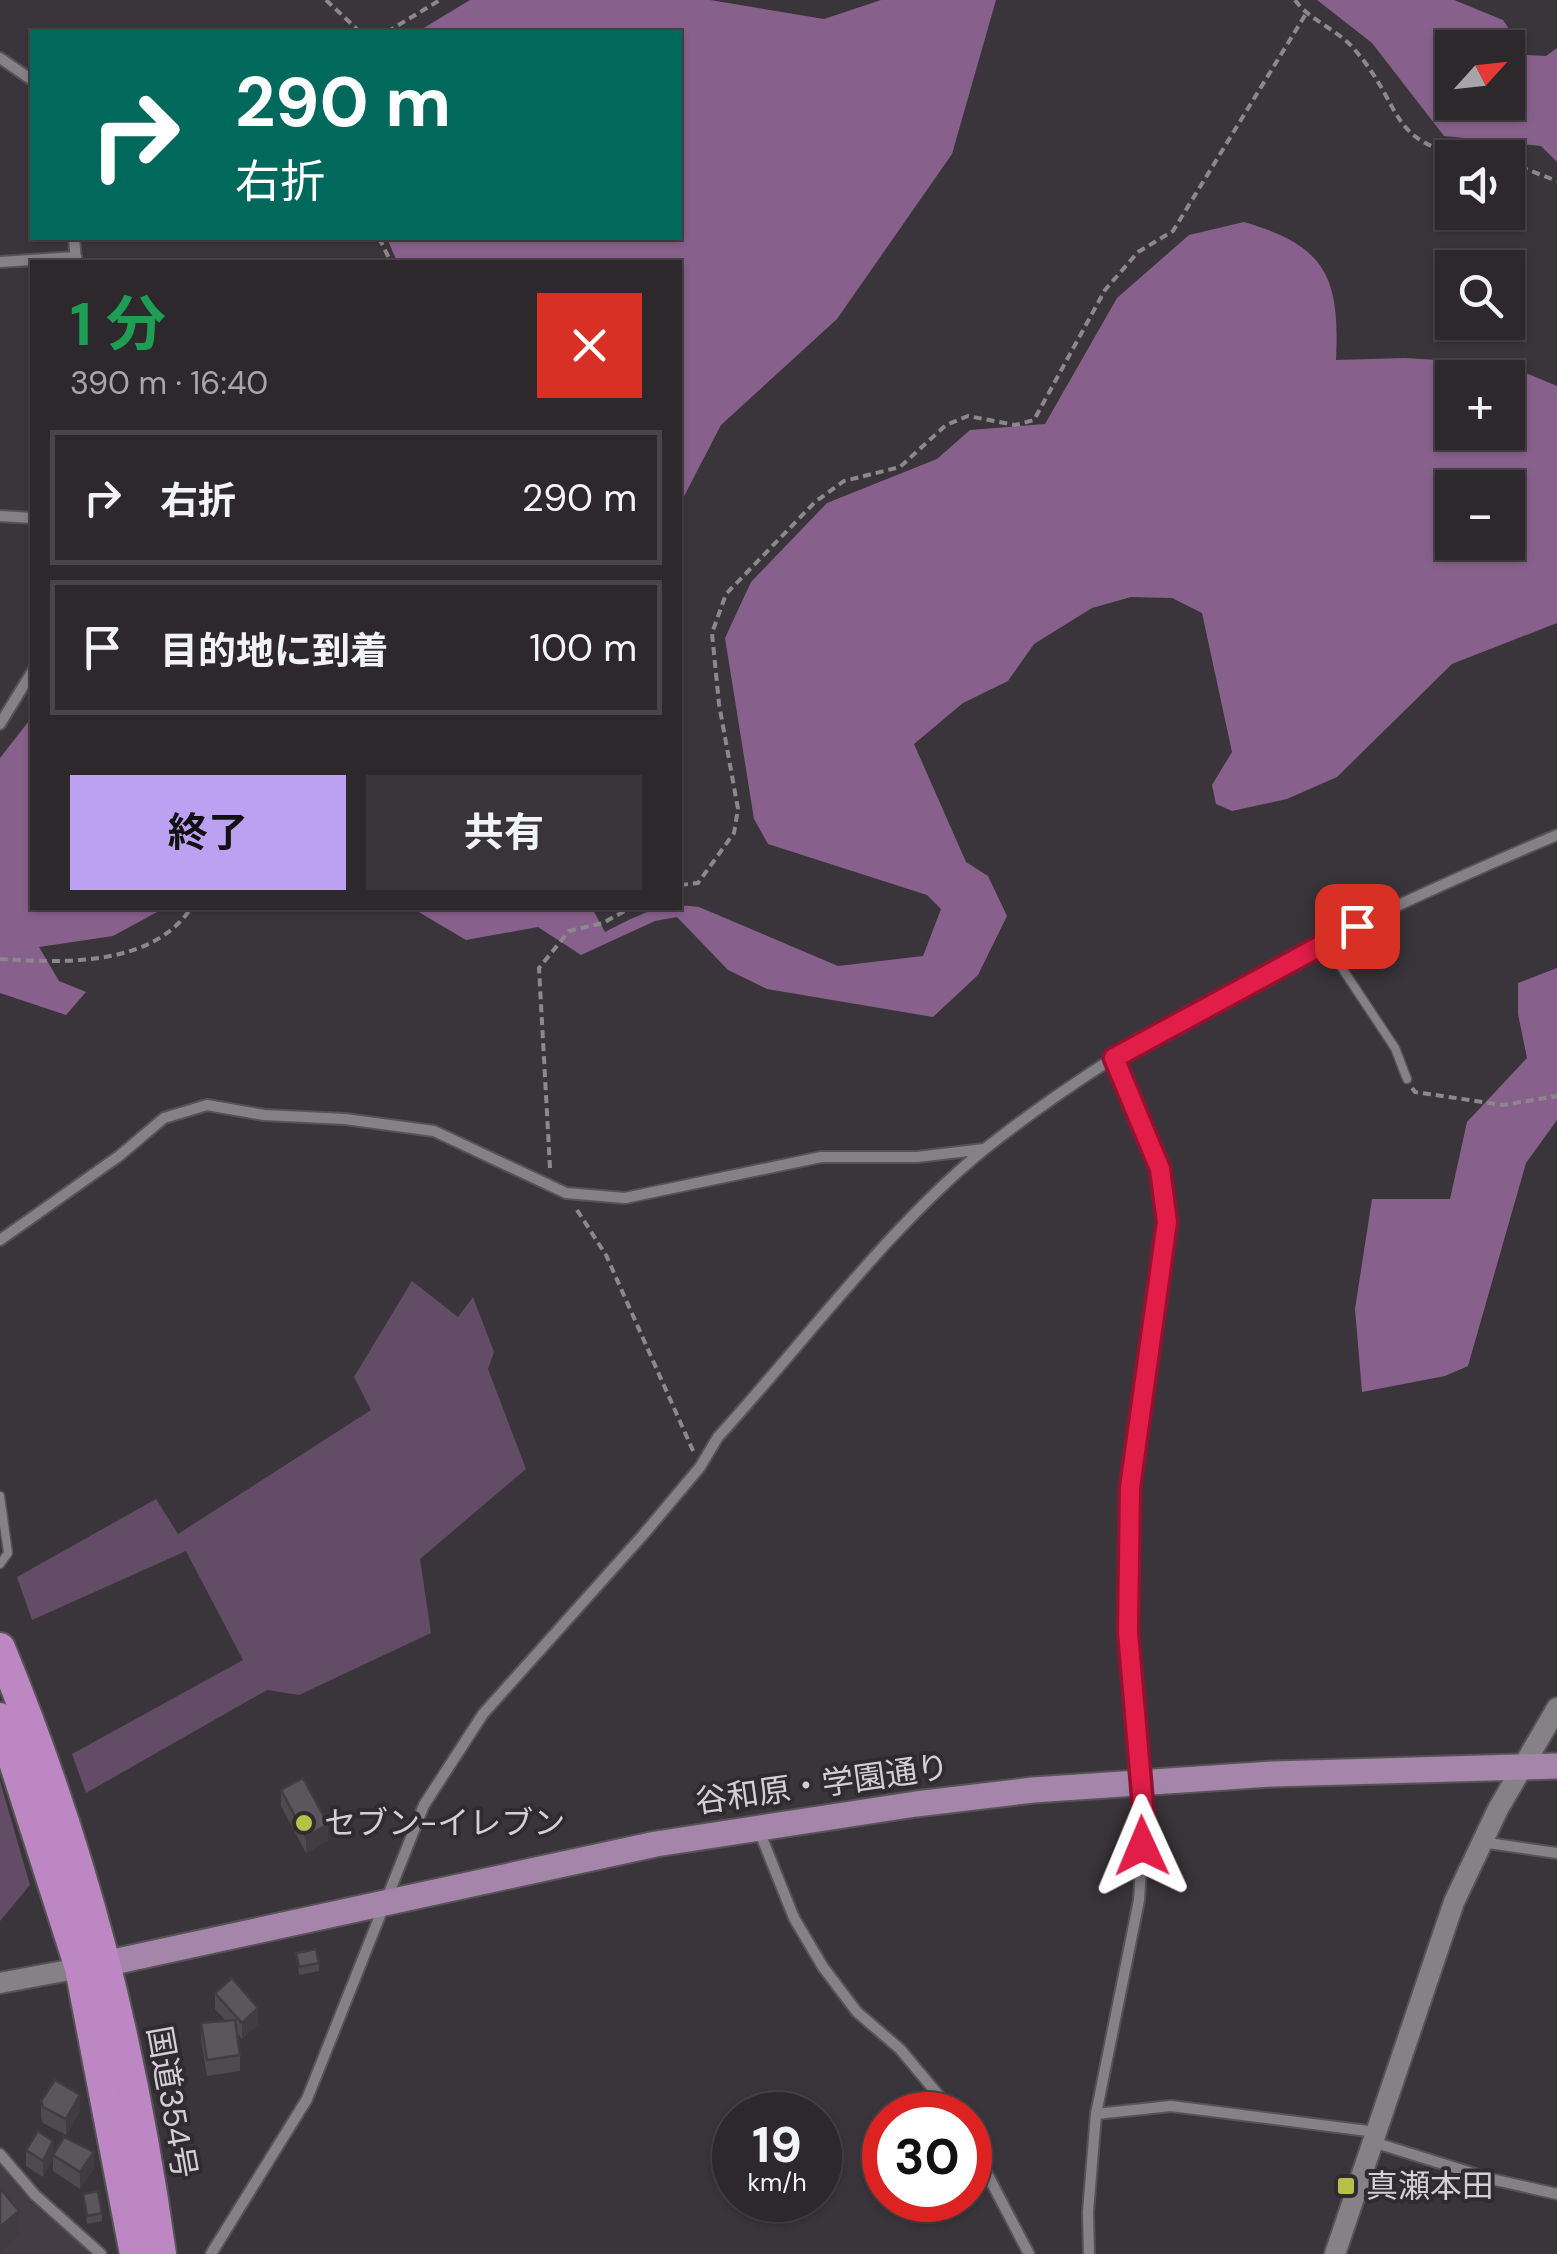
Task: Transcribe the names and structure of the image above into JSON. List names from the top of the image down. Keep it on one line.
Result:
{"streets":{"highway":["国道354号"],"main road":["谷和原・学園通り"]},"crossings":[["谷和原・学園通り","国道354号"]],"places":{"other":["セブン-イレブン"],"transit":["真瀬本田"]},"north":"top right","page":{"map_buttons":["+","−"],"turn":["290 m","右折"],"heading":["1 分","390 m · 16:40"],"list":[{"name":"右折","value":"290 m"},{"name":"目的地に到着","value":"100 m"}],"buttons":["終了","共有"],"speed":"19 km/h","limit":"30"}}
